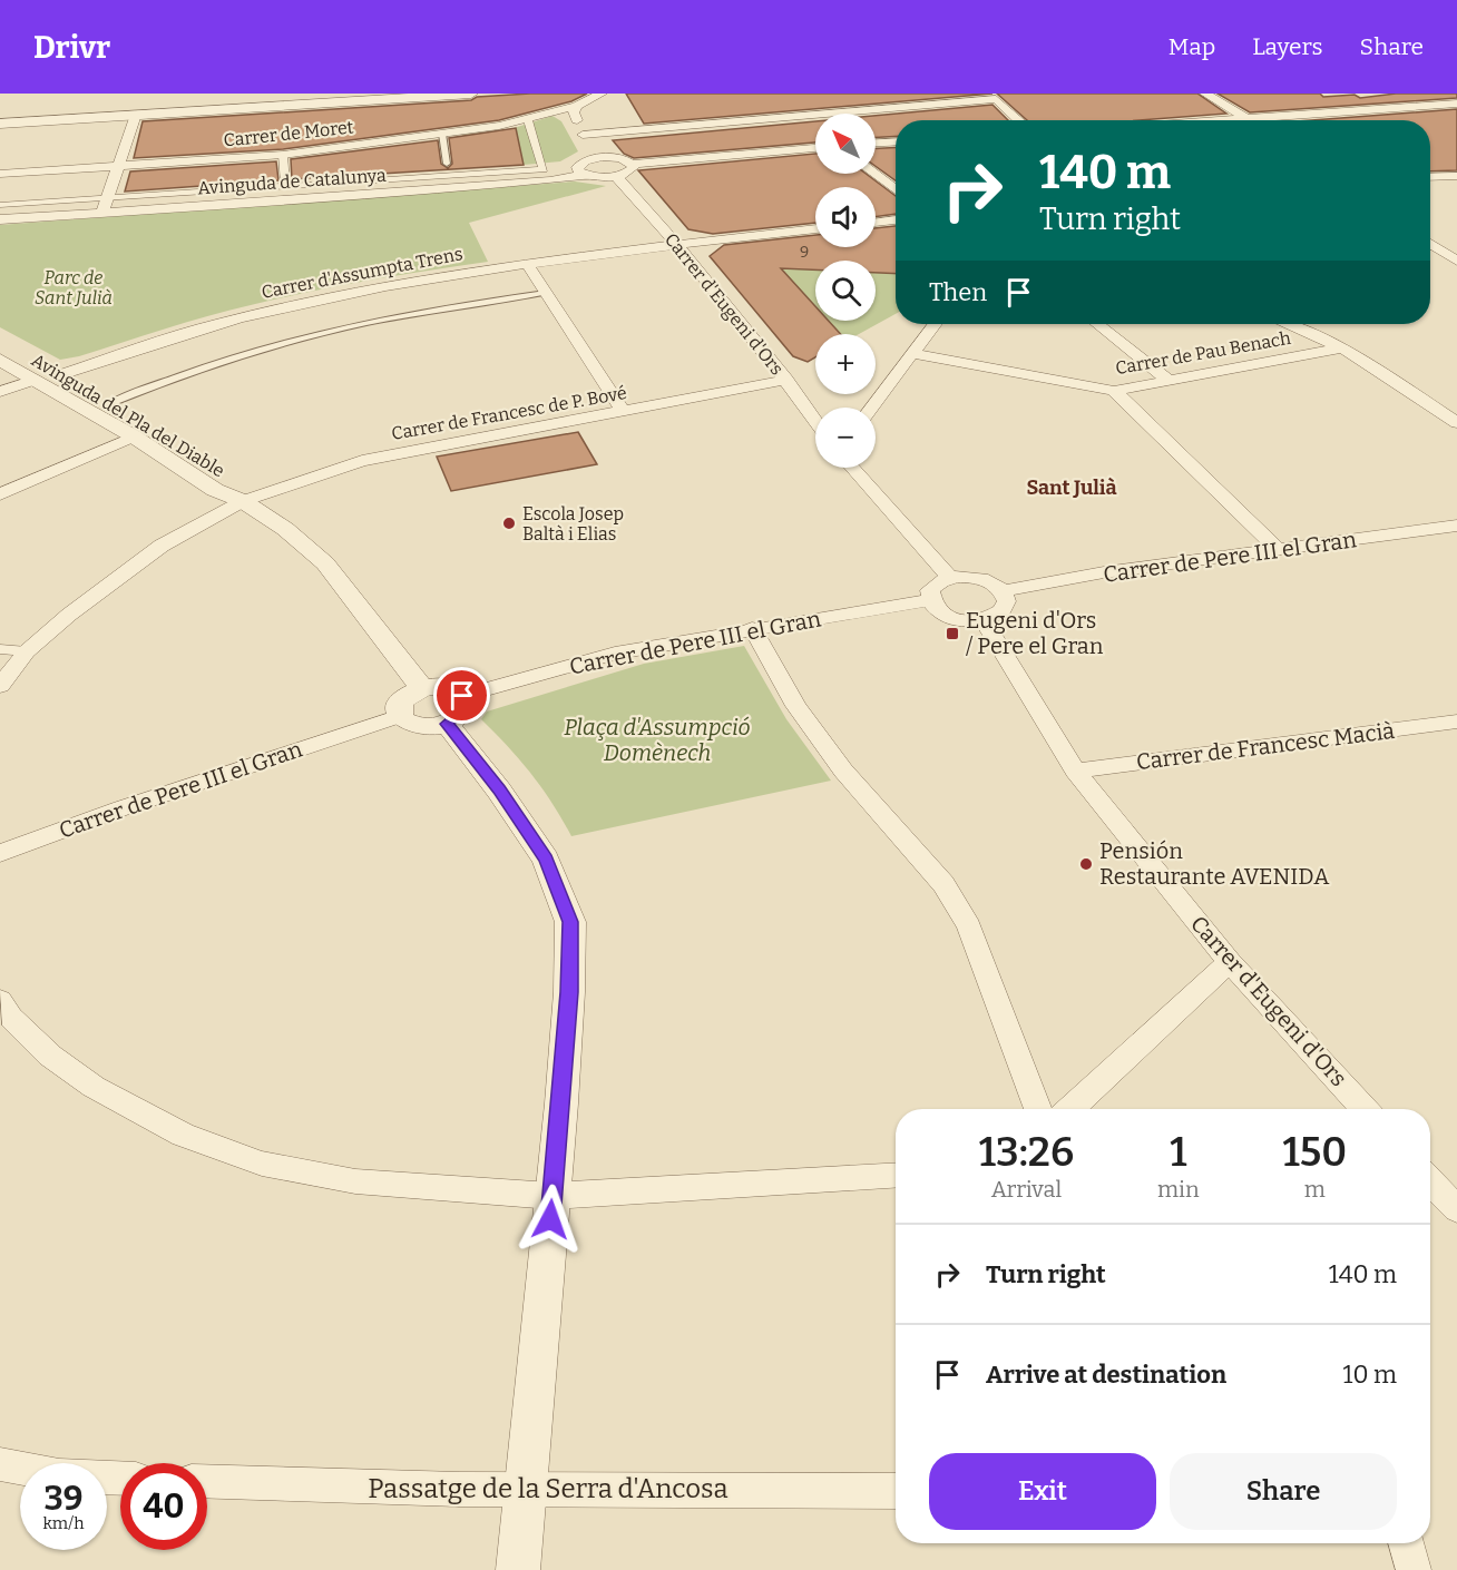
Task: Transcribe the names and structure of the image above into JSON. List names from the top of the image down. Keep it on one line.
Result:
{"streets":{"street":["Carrer de Moret","Avinguda de Catalunya","Carrer d'Assumpta Trens","Carrer d'Eugeni d'Ors","Carrer de Pau Benach","Carrer de Francesc de P. Bové","Avinguda del Pla del Diable","Carrer de Pere III el Gran","Carrer de Francesc Macià","Passatge de la Serra d'Ancosa"]},"crossings":[["Avinguda de Catalunya","Carrer d'Eugeni d'Ors"],["Carrer d'Assumpta Trens","Carrer d'Eugeni d'Ors"],["Carrer d'Assumpta Trens","Avinguda del Pla del Diable"],["Carrer d'Eugeni d'Ors","Carrer de Francesc de P. Bové"],["Carrer d'Eugeni d'Ors","Carrer de Pere III el Gran"],["Carrer d'Eugeni d'Ors","Carrer de Francesc Macià"],["Carrer de Francesc de P. Bové","Avinguda del Pla del Diable"],["Avinguda del Pla del Diable","Carrer de Pere III el Gran"]],"districts":["Sant Julià"],"parks":["Parc de Sant Julià","Plaça d'Assumpció Domènech"],"places":{"other":["Escola Josep Baltà i Elias","Pensión Restaurante AVENIDA"],"transit":["Eugeni d'Ors / Pere el Gran"]},"house_numbers":["9"],"north":"top left","page":{"header":"Drivr","nav":["Map","Layers","Share"],"map_buttons":["+","−"],"turn":["140 m","Turn right"],"then":"Then","eta":["13:26","Arrival","1","min","150","m"],"list":[{"name":"Turn right","value":"140 m"},{"name":"Arrive at destination","value":"10 m"}],"buttons":["Exit","Share"],"speed":"39 km/h","limit":"40"}}
